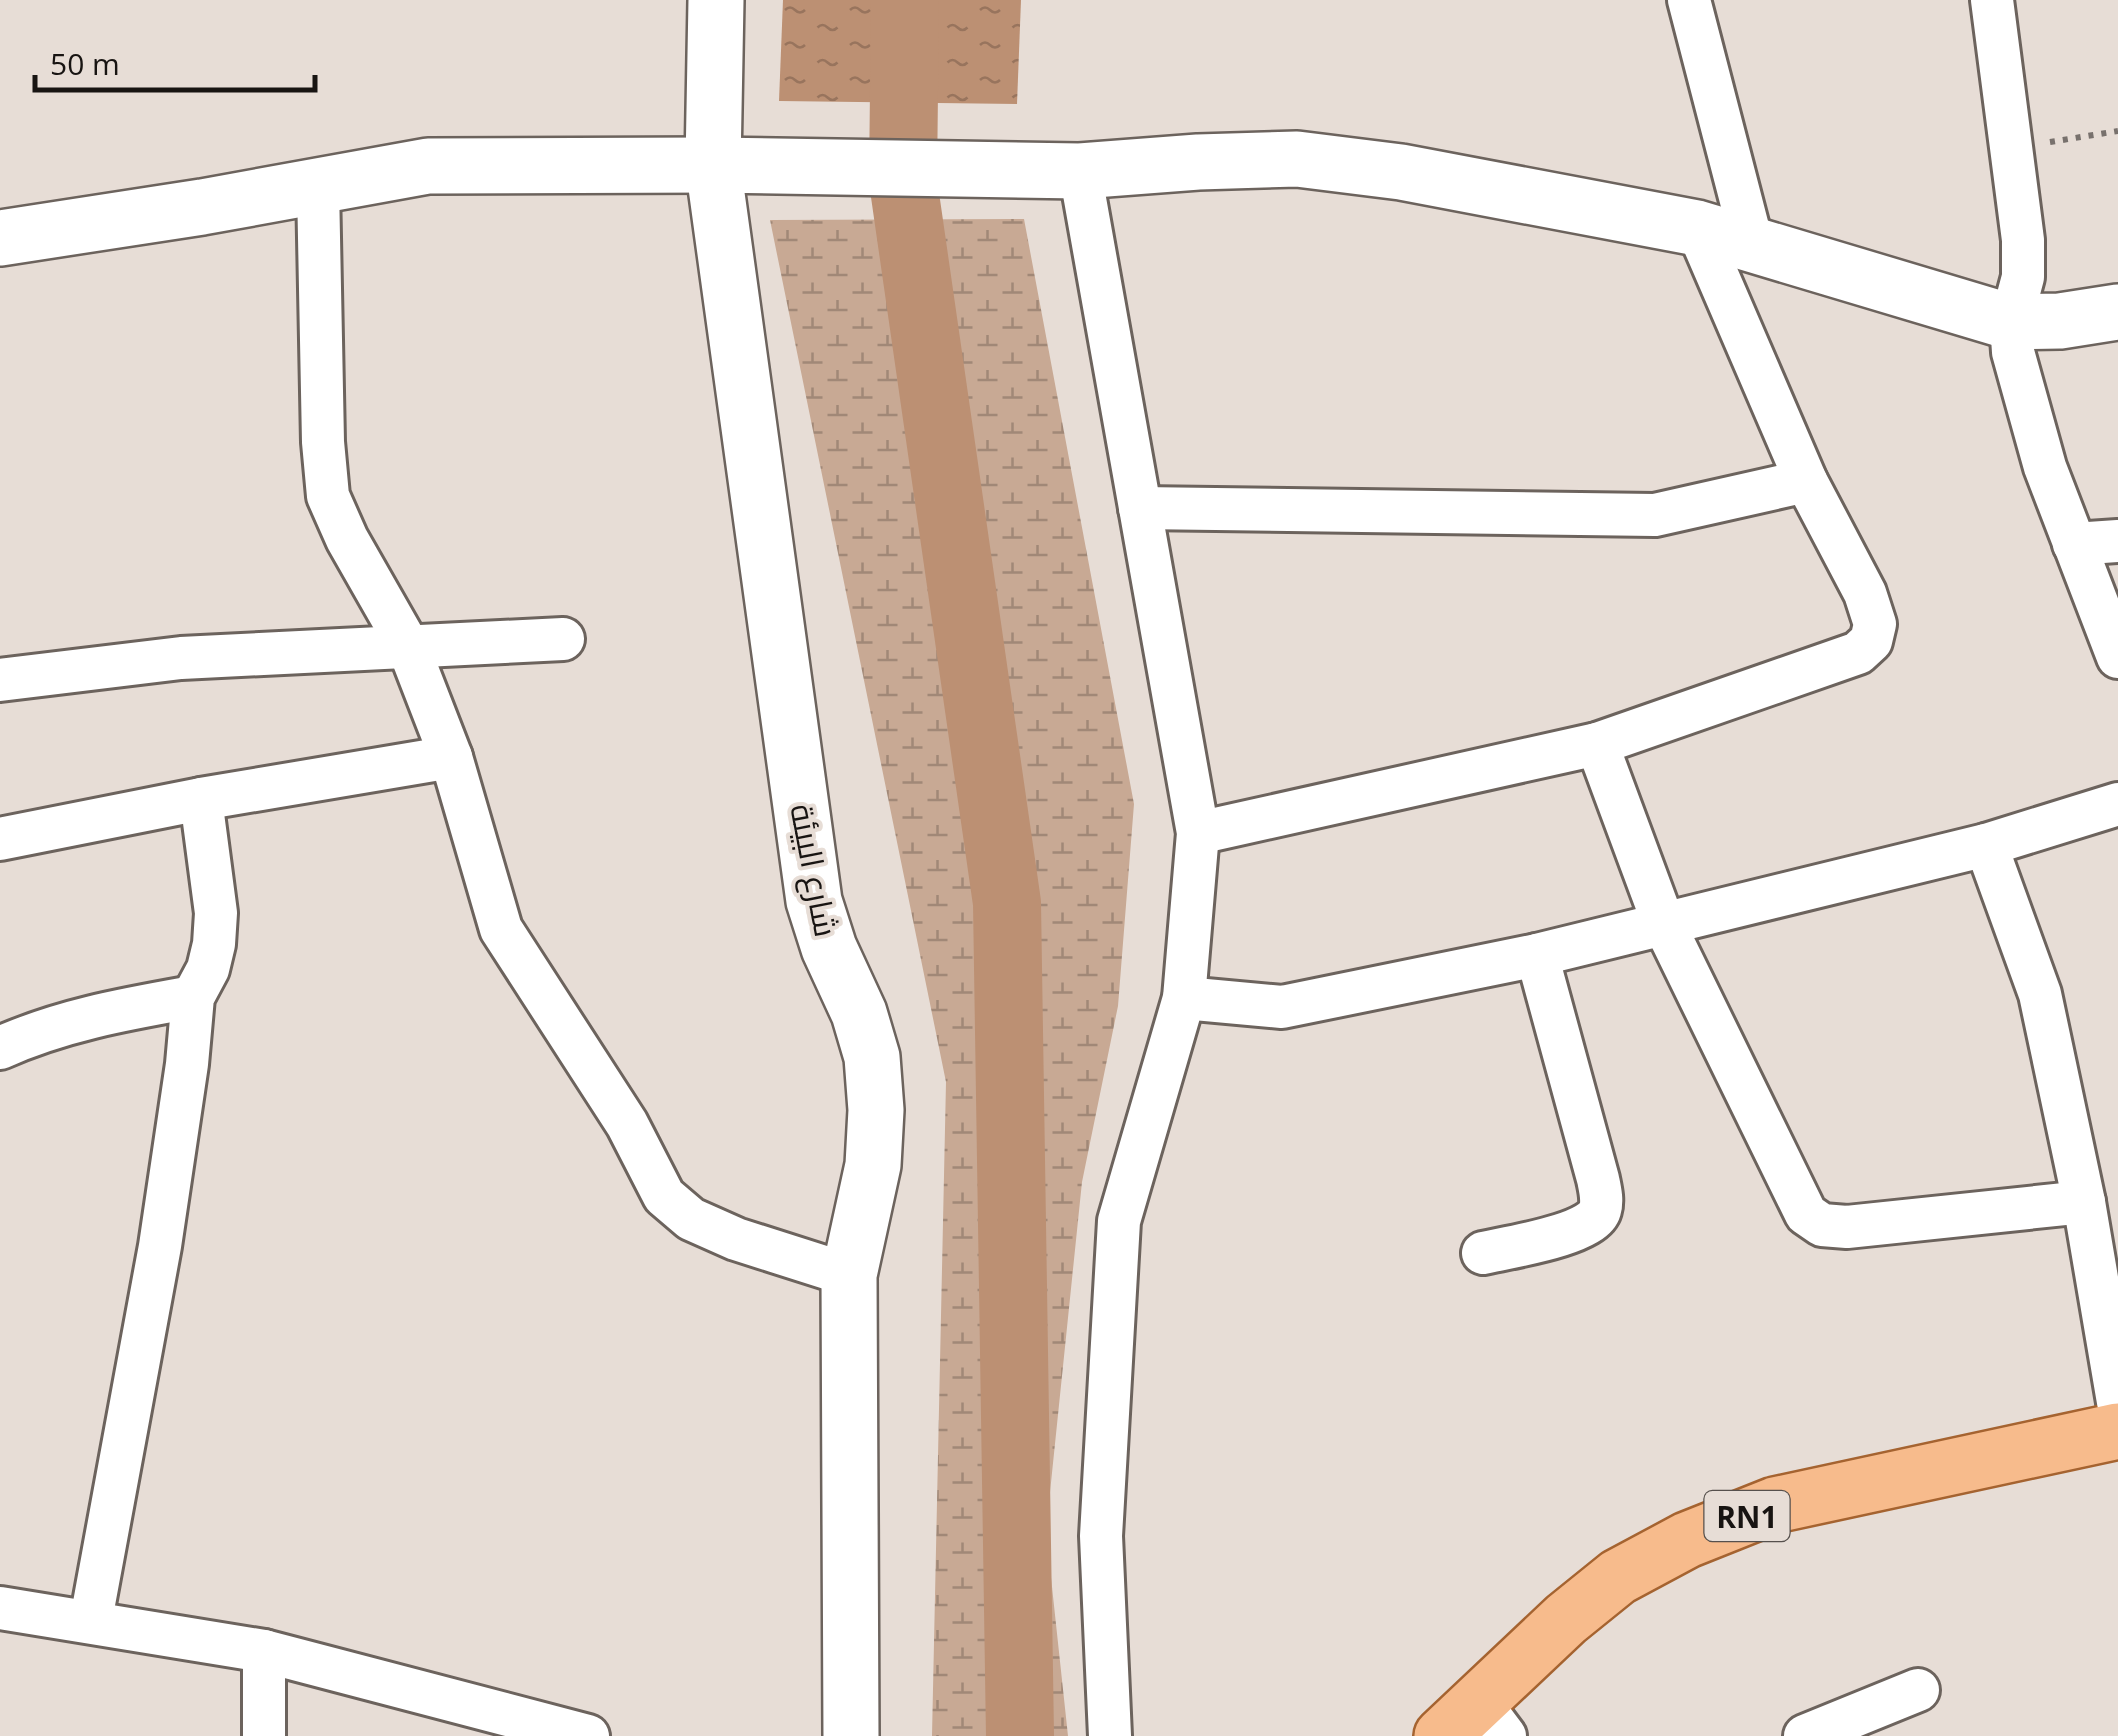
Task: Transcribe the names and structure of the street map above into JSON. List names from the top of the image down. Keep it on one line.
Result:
{"streets":{"main road":["RN1"],"street":["شارع البيئة"]},"scale_bar":"50 m"}
